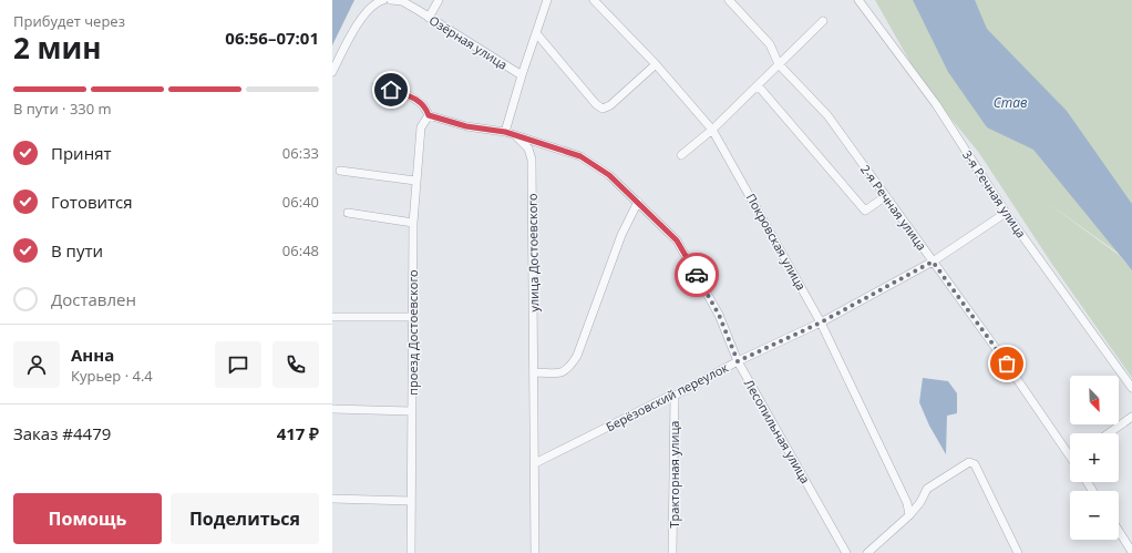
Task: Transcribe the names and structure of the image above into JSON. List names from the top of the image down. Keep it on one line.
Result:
{"streets":{"street":["Озёрная улица","3-я Речная улица","2-я Речная улица","Покровская улица","улица Достоевского","проезд Достоевского","Берёзовский переулок","Лесопильная улица","Тракторная улица"]},"crossings":[["3-я Речная улица","Берёзовский переулок"],["2-я Речная улица","Берёзовский переулок"],["Покровская улица","Берёзовский переулок"],["улица Достоевского","Берёзовский переулок"],["улица Достоевского","Лесопильная улица"],["проезд Достоевского","Лесопильная улица"],["Берёзовский переулок","Лесопильная улица"],["Берёзовский переулок","Тракторная улица"]],"water":["Став"],"north":"bottom right","page":{"heading":["2 мин","Прибудет через","06:56–07:01"],"panel":["Анна","Курьер · 4.4","Заказ #4479","417 ₽"],"bar":"В пути · 330 m","list":[["Принят","06:33"],["Готовится","06:40"],["В пути","06:48"],"Доставлен"],"map_buttons":["+","−"],"buttons":["Помощь","Поделиться"]}}
